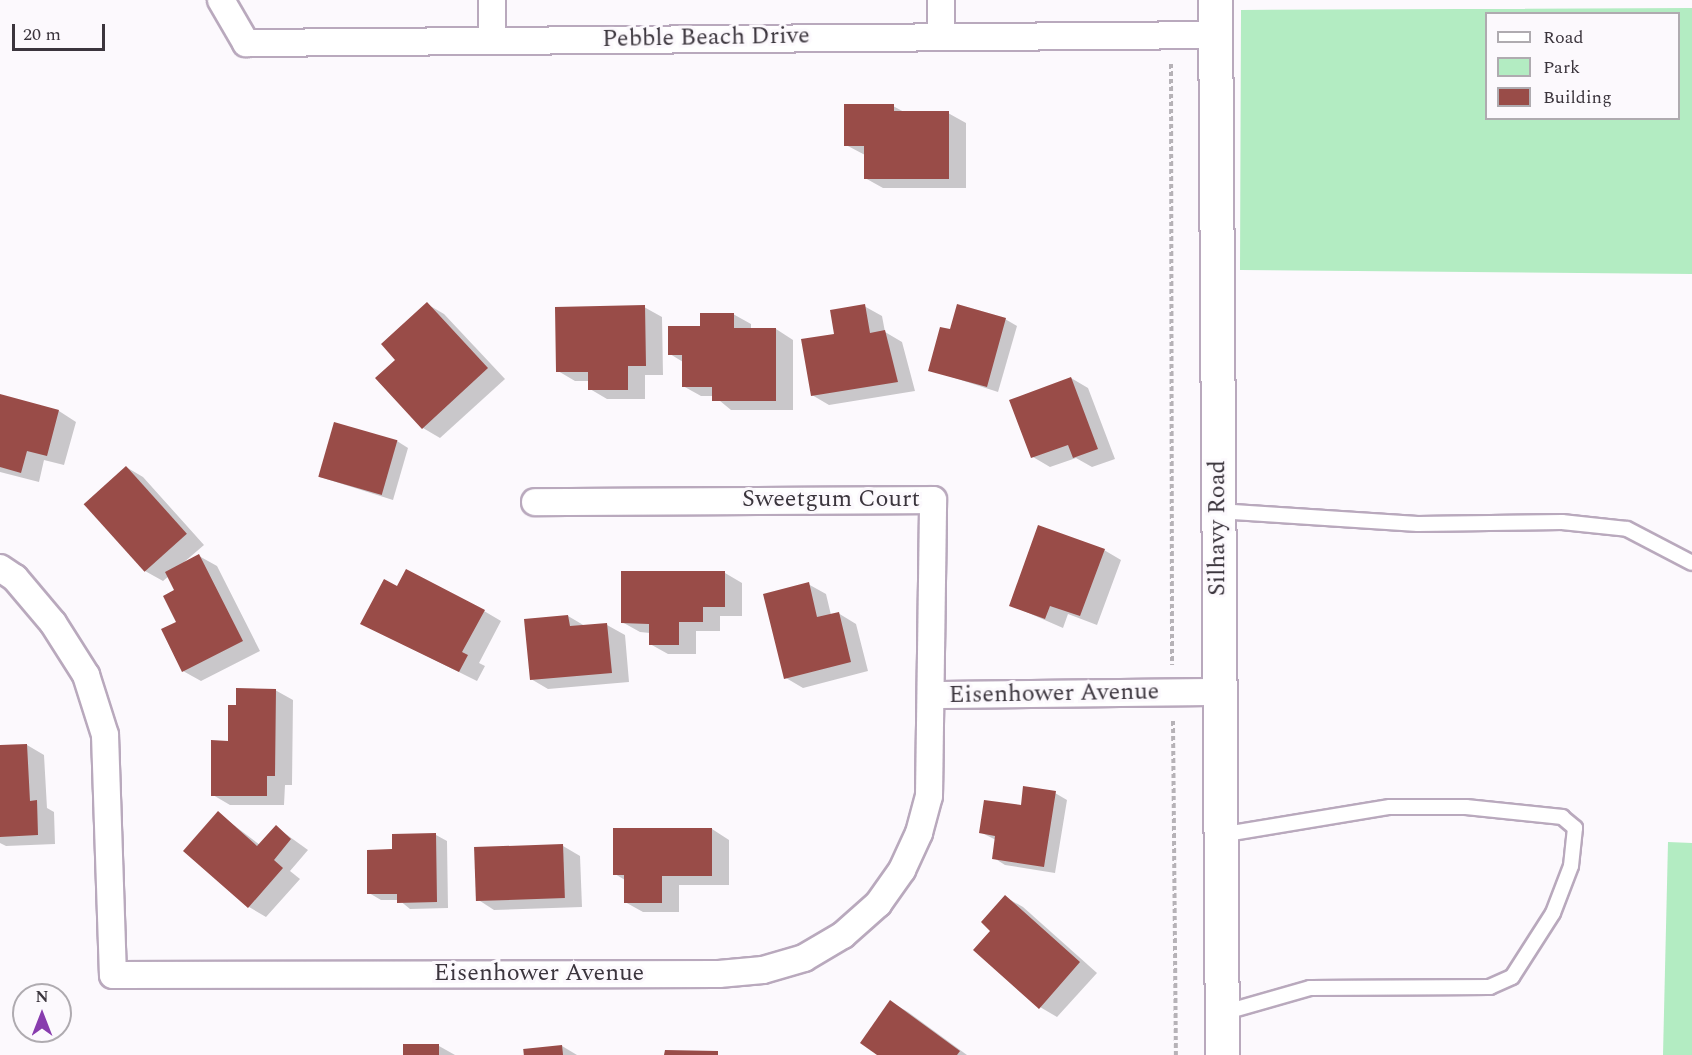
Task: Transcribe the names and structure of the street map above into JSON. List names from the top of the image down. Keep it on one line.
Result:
{"streets":{"street":["Pebble Beach Drive","Sweetgum Court","Silhavy Road","Eisenhower Avenue"]},"crossings":[["Pebble Beach Drive","Silhavy Road"],["Sweetgum Court","Eisenhower Avenue"],["Silhavy Road","Eisenhower Avenue"]],"legend":["Road","Park","Building"],"scale_bar":"20 m","north":"top"}
